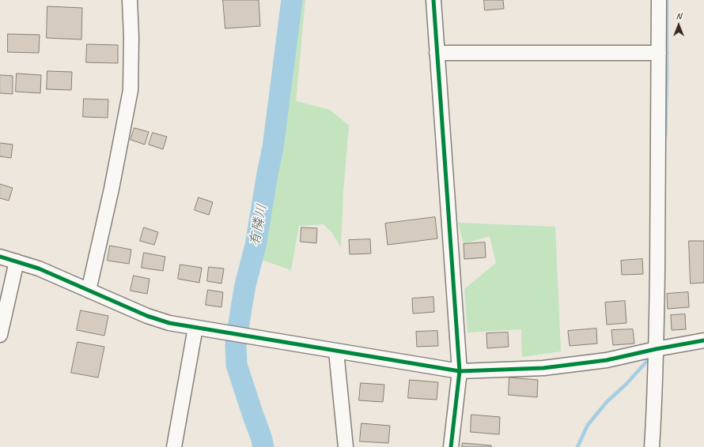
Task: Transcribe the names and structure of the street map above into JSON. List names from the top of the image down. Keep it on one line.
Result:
{"water":["有隣川"],"north":"top"}
